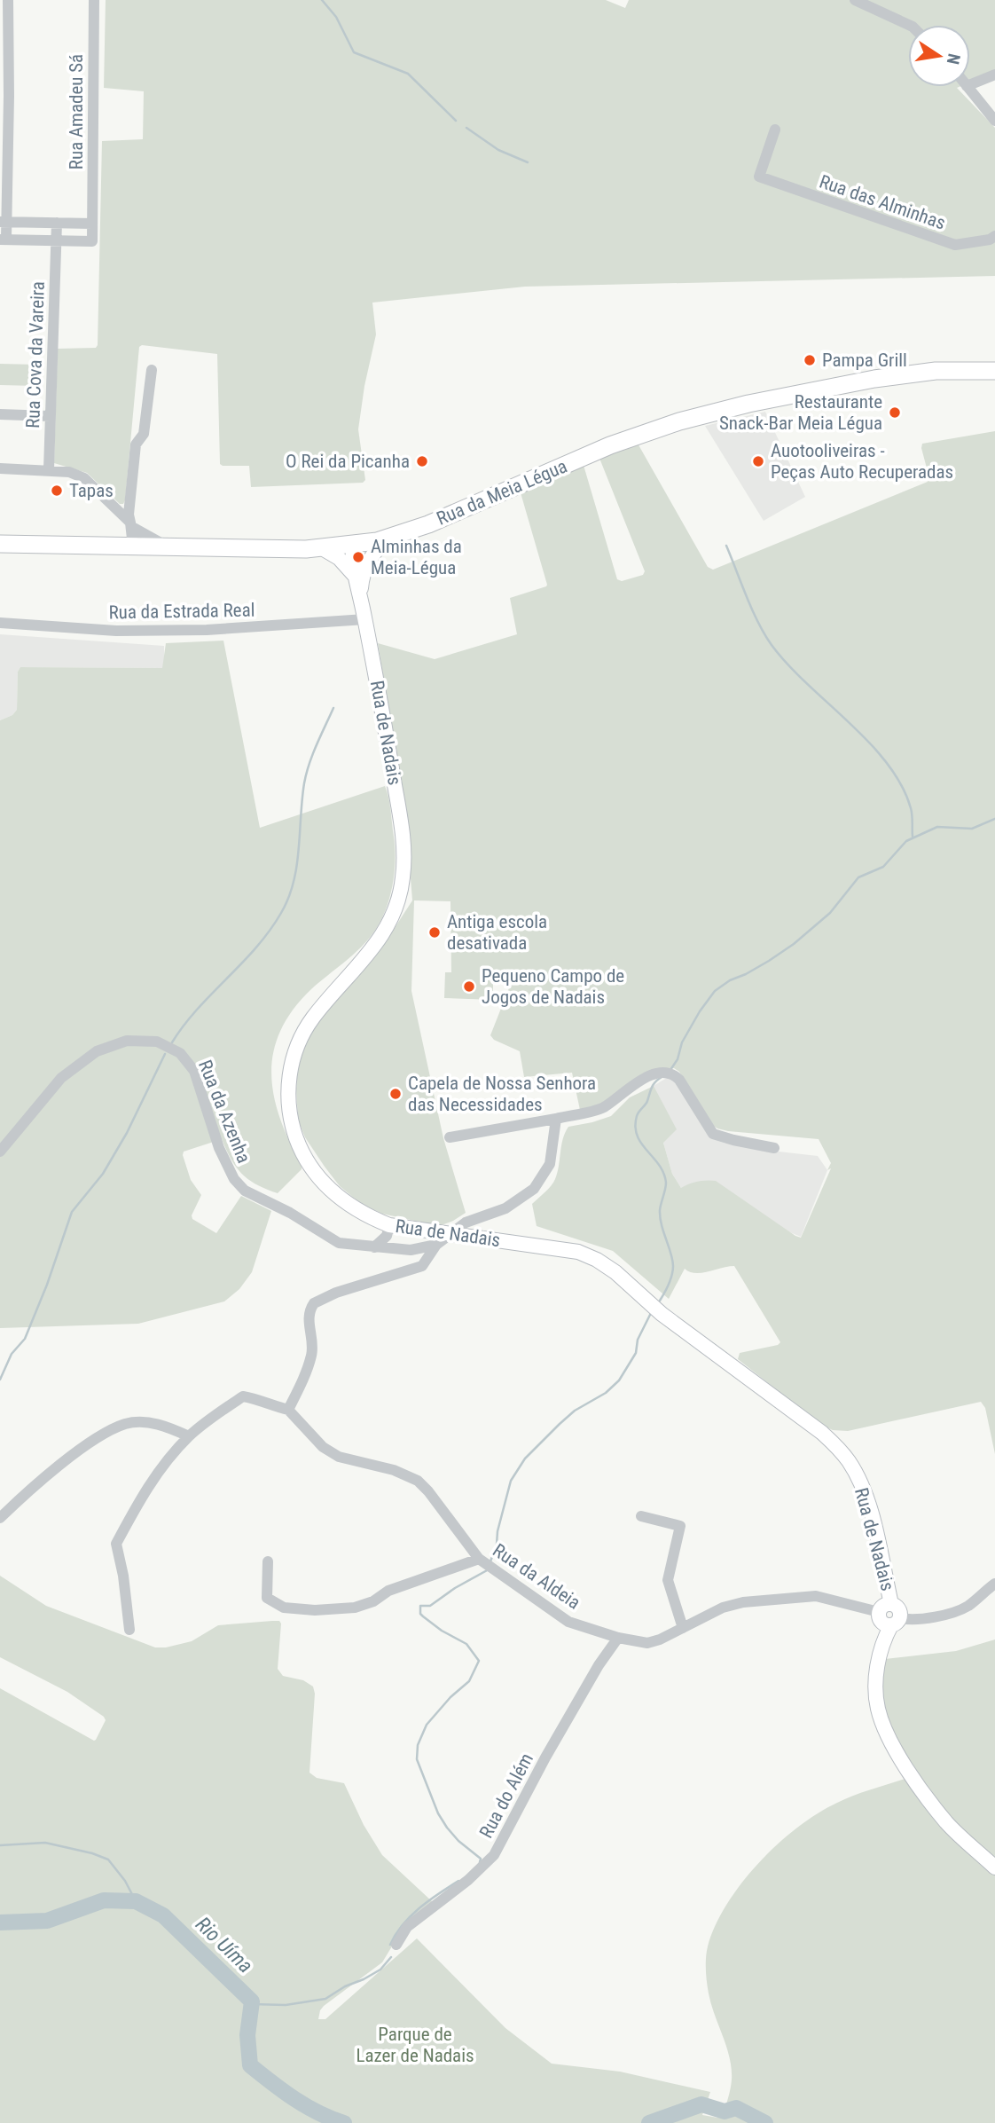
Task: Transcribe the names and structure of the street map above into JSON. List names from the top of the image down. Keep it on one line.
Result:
{"streets":{"main road":["Rua da Meia Légua"],"street":["Rua Amadeu Sá","Rua das Alminhas","Rua Cova da Vareira","Rua da Estrada Real","Rua de Nadais","Rua da Azenha","Rua da Aldeia","Rua do Além"]},"crossings":[["Rua da Meia Légua","Rua de Nadais"],["Rua da Estrada Real","Rua de Nadais"],["Rua de Nadais","Rua da Aldeia"],["Rua da Aldeia","Rua do Além"]],"water":["Rio Uíma"],"parks":["Parque de Lazer de Nadais"],"places":["Pampa Grill","Restaurante Snack-Bar Meia Légua","O Rei da Picanha","Auotooliveiras - Peças Auto Recuperadas","Tapas","Alminhas da Meia-Légua","Antiga escola desativada","Pequeno Campo de Jogos de Nadais","Capela de Nossa Senhora das Necessidades"],"north":"right"}
